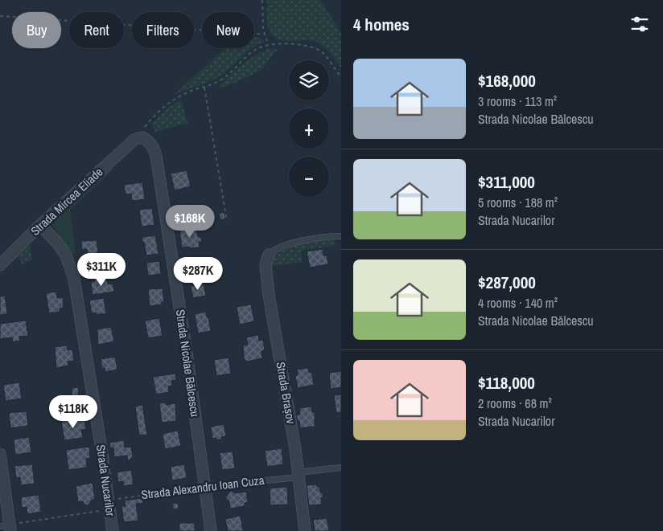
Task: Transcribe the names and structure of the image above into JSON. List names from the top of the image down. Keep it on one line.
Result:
{"streets":{"street":["Strada Mircea Eliade","Strada Nicolae Bălcescu","Strada Brașov","Strada Nucarilor"],"lane":["Strada Alexandru Ioan Cuza"]},"crossings":[["Strada Mircea Eliade","Strada Nicolae Bălcescu"],["Strada Mircea Eliade","Strada Nucarilor"],["Strada Nicolae Bălcescu","Strada Alexandru Ioan Cuza"],["Strada Brașov","Strada Alexandru Ioan Cuza"],["Strada Nucarilor","Strada Alexandru Ioan Cuza"]],"page":{"heading":"4 homes","chip":["Buy","Rent","Filters","New"],"list":[{"name":"$168,000","note":"3 rooms · 113 m² · Strada Nicolae Bălcescu"},{"name":"$311,000","note":"5 rooms · 188 m² · Strada Nucarilor"},{"name":"$287,000","note":"4 rooms · 140 m² · Strada Nicolae Bălcescu"},{"name":"$118,000","note":"2 rooms · 68 m² · Strada Nucarilor"}],"map_buttons":["+","−"],"price":["$168K","$311K","$287K","$118K"]}}
